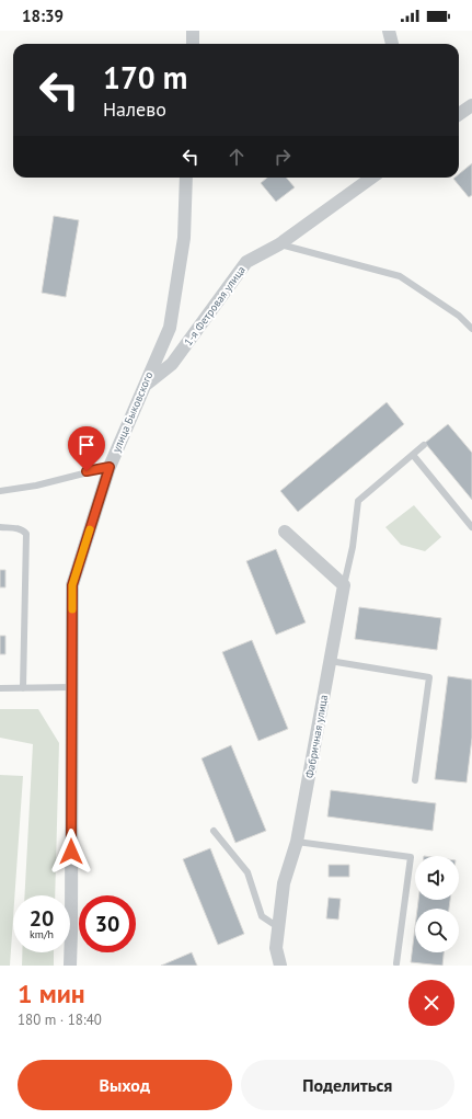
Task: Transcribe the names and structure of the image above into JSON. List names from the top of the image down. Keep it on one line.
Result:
{"streets":{"street":["1-я Фетровая улица","улица Быковского","Фабричная улица"]},"crossings":[["1-я Фетровая улица","улица Быковского"]],"page":{"status":"18:39","turn":["170 m","Налево"],"speed":"20 km/h","limit":"30","heading":["1 мин","180 m · 18:40"],"buttons":["Выход","Поделиться"]}}
